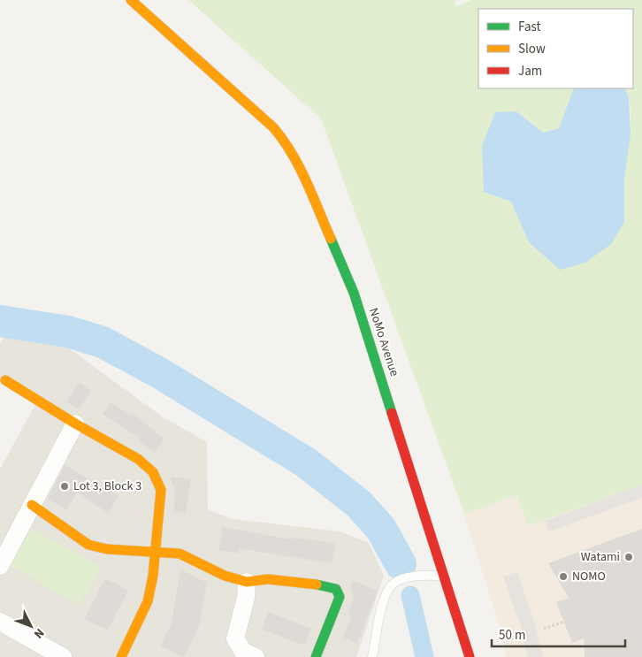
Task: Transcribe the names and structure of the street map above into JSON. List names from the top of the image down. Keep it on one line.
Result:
{"streets":{"street":["NoMo Avenue"]},"places":["Lot 3, Block 3","Watami","NOMO"],"legend":["Fast","Slow","Jam"],"scale_bar":"50 m","north":"bottom right"}
